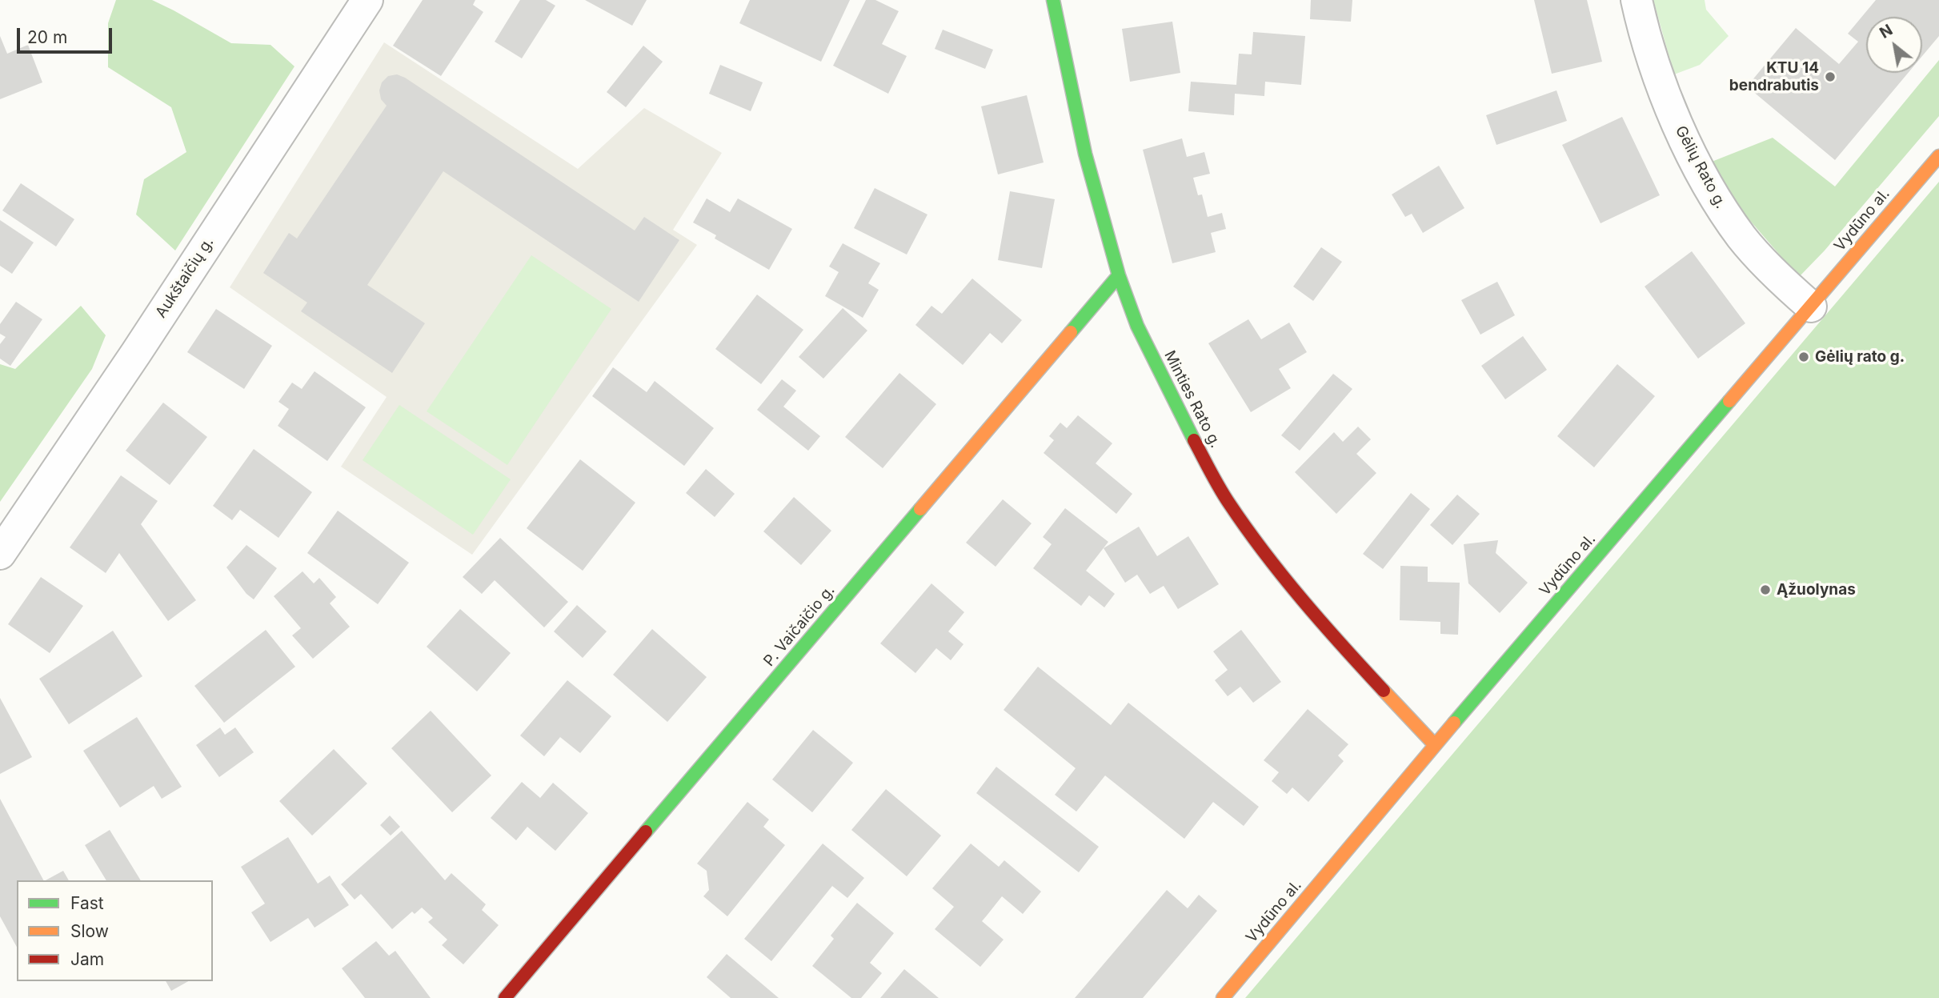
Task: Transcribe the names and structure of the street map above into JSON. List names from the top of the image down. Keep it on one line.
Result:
{"streets":{"street":["Gėlių Rato g.","Vydūno al.","Aukštaičių g.","Minties Rato g.","P. Vaičaičio g."]},"crossings":[["Gėlių Rato g.","Vydūno al."],["Vydūno al.","Minties Rato g."],["Minties Rato g.","P. Vaičaičio g."]],"places":["KTU 14 bendrabutis","Gėlių rato g.","Ąžuolynas"],"legend":["Fast","Slow","Jam"],"scale_bar":"20 m","north":"top left"}
